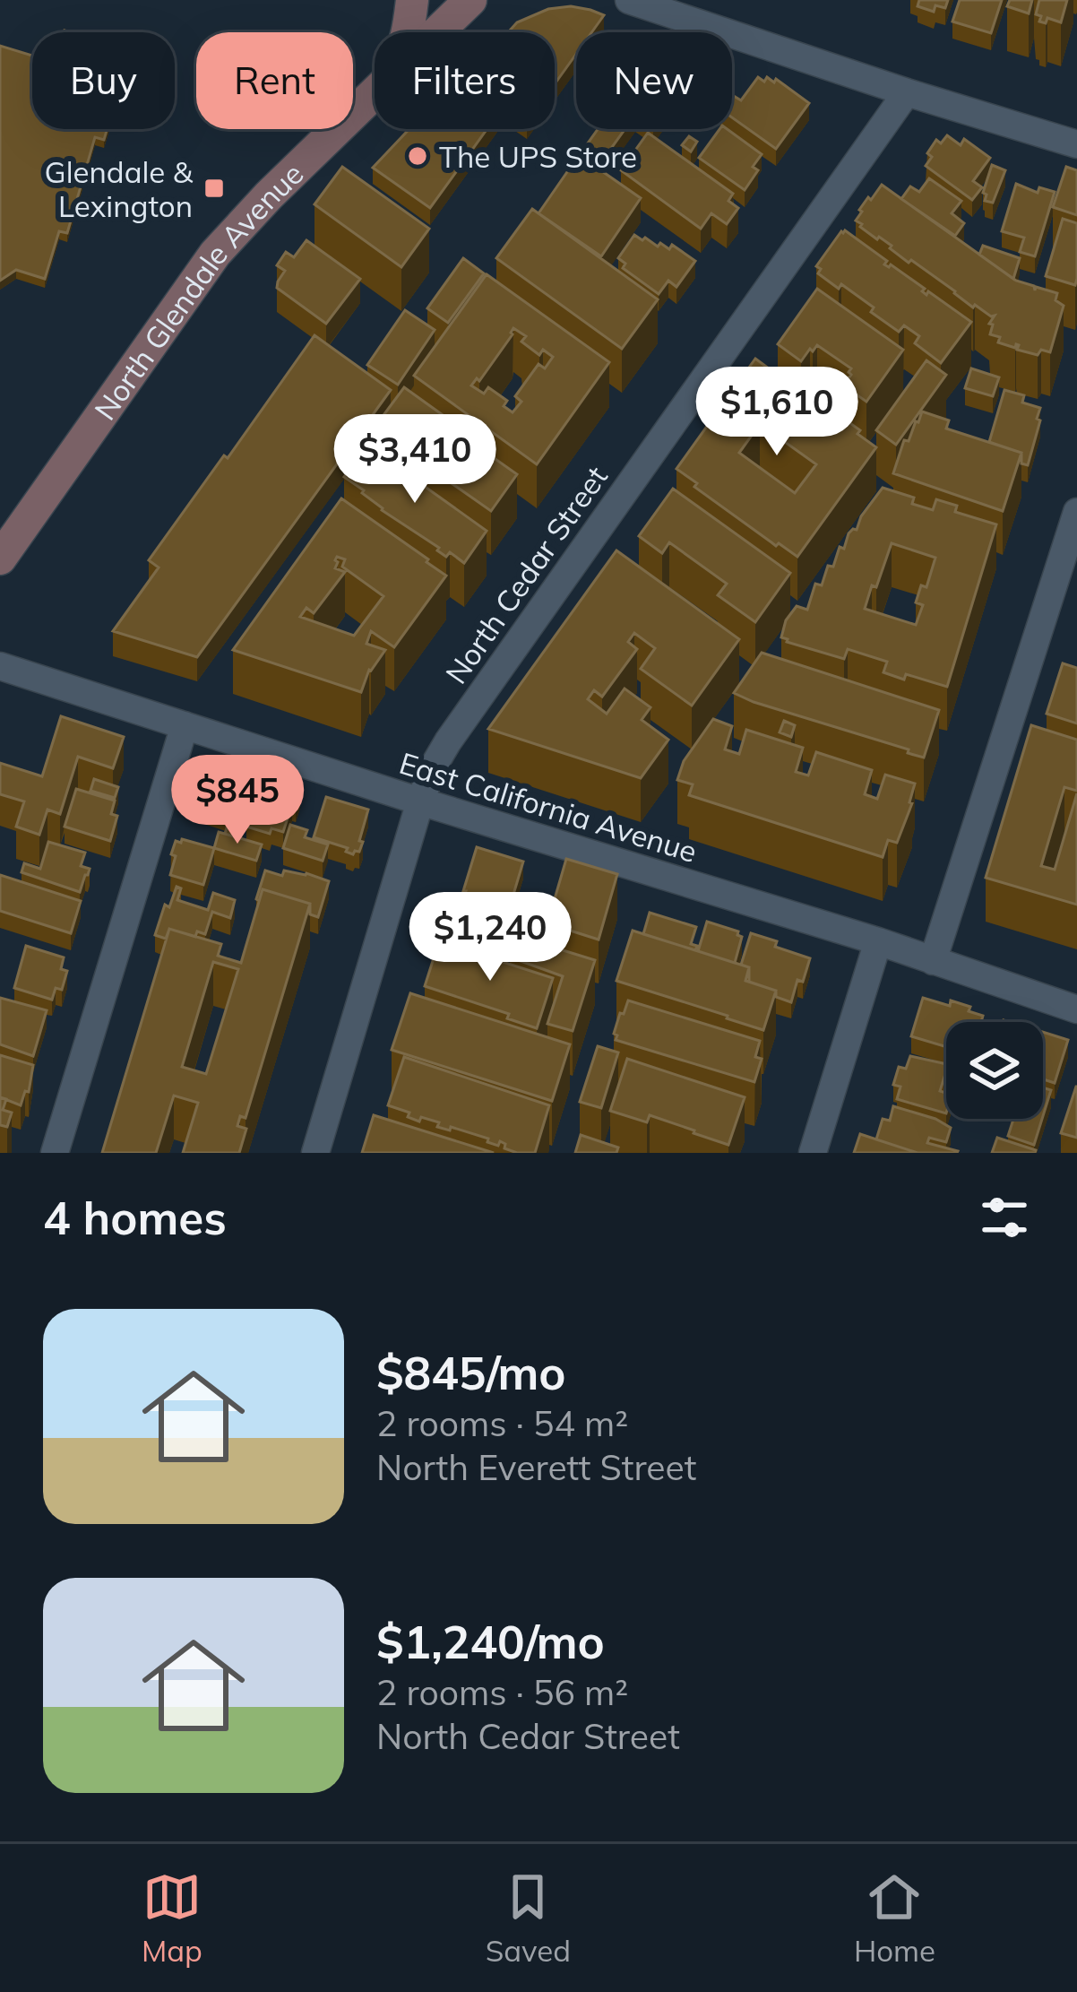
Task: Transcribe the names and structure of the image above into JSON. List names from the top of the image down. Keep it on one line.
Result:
{"streets":{"main road":["North Glendale Avenue"],"street":["North Cedar Street","East California Avenue"]},"crossings":[["North Cedar Street","East California Avenue"]],"places":{"other":["The UPS Store"],"transit":["Glendale & Lexington"]},"page":{"chip":["Buy","Rent","Filters","New"],"price":["$1,610","$3,410","$845","$1,240"],"heading":"4 homes","list":[{"name":"$845/mo","note":"2 rooms · 54 m² · North Everett Street"},{"name":"$1,240/mo","note":"2 rooms · 56 m² · North Cedar Street"}],"tabs":["Map","Saved","Home"]}}
